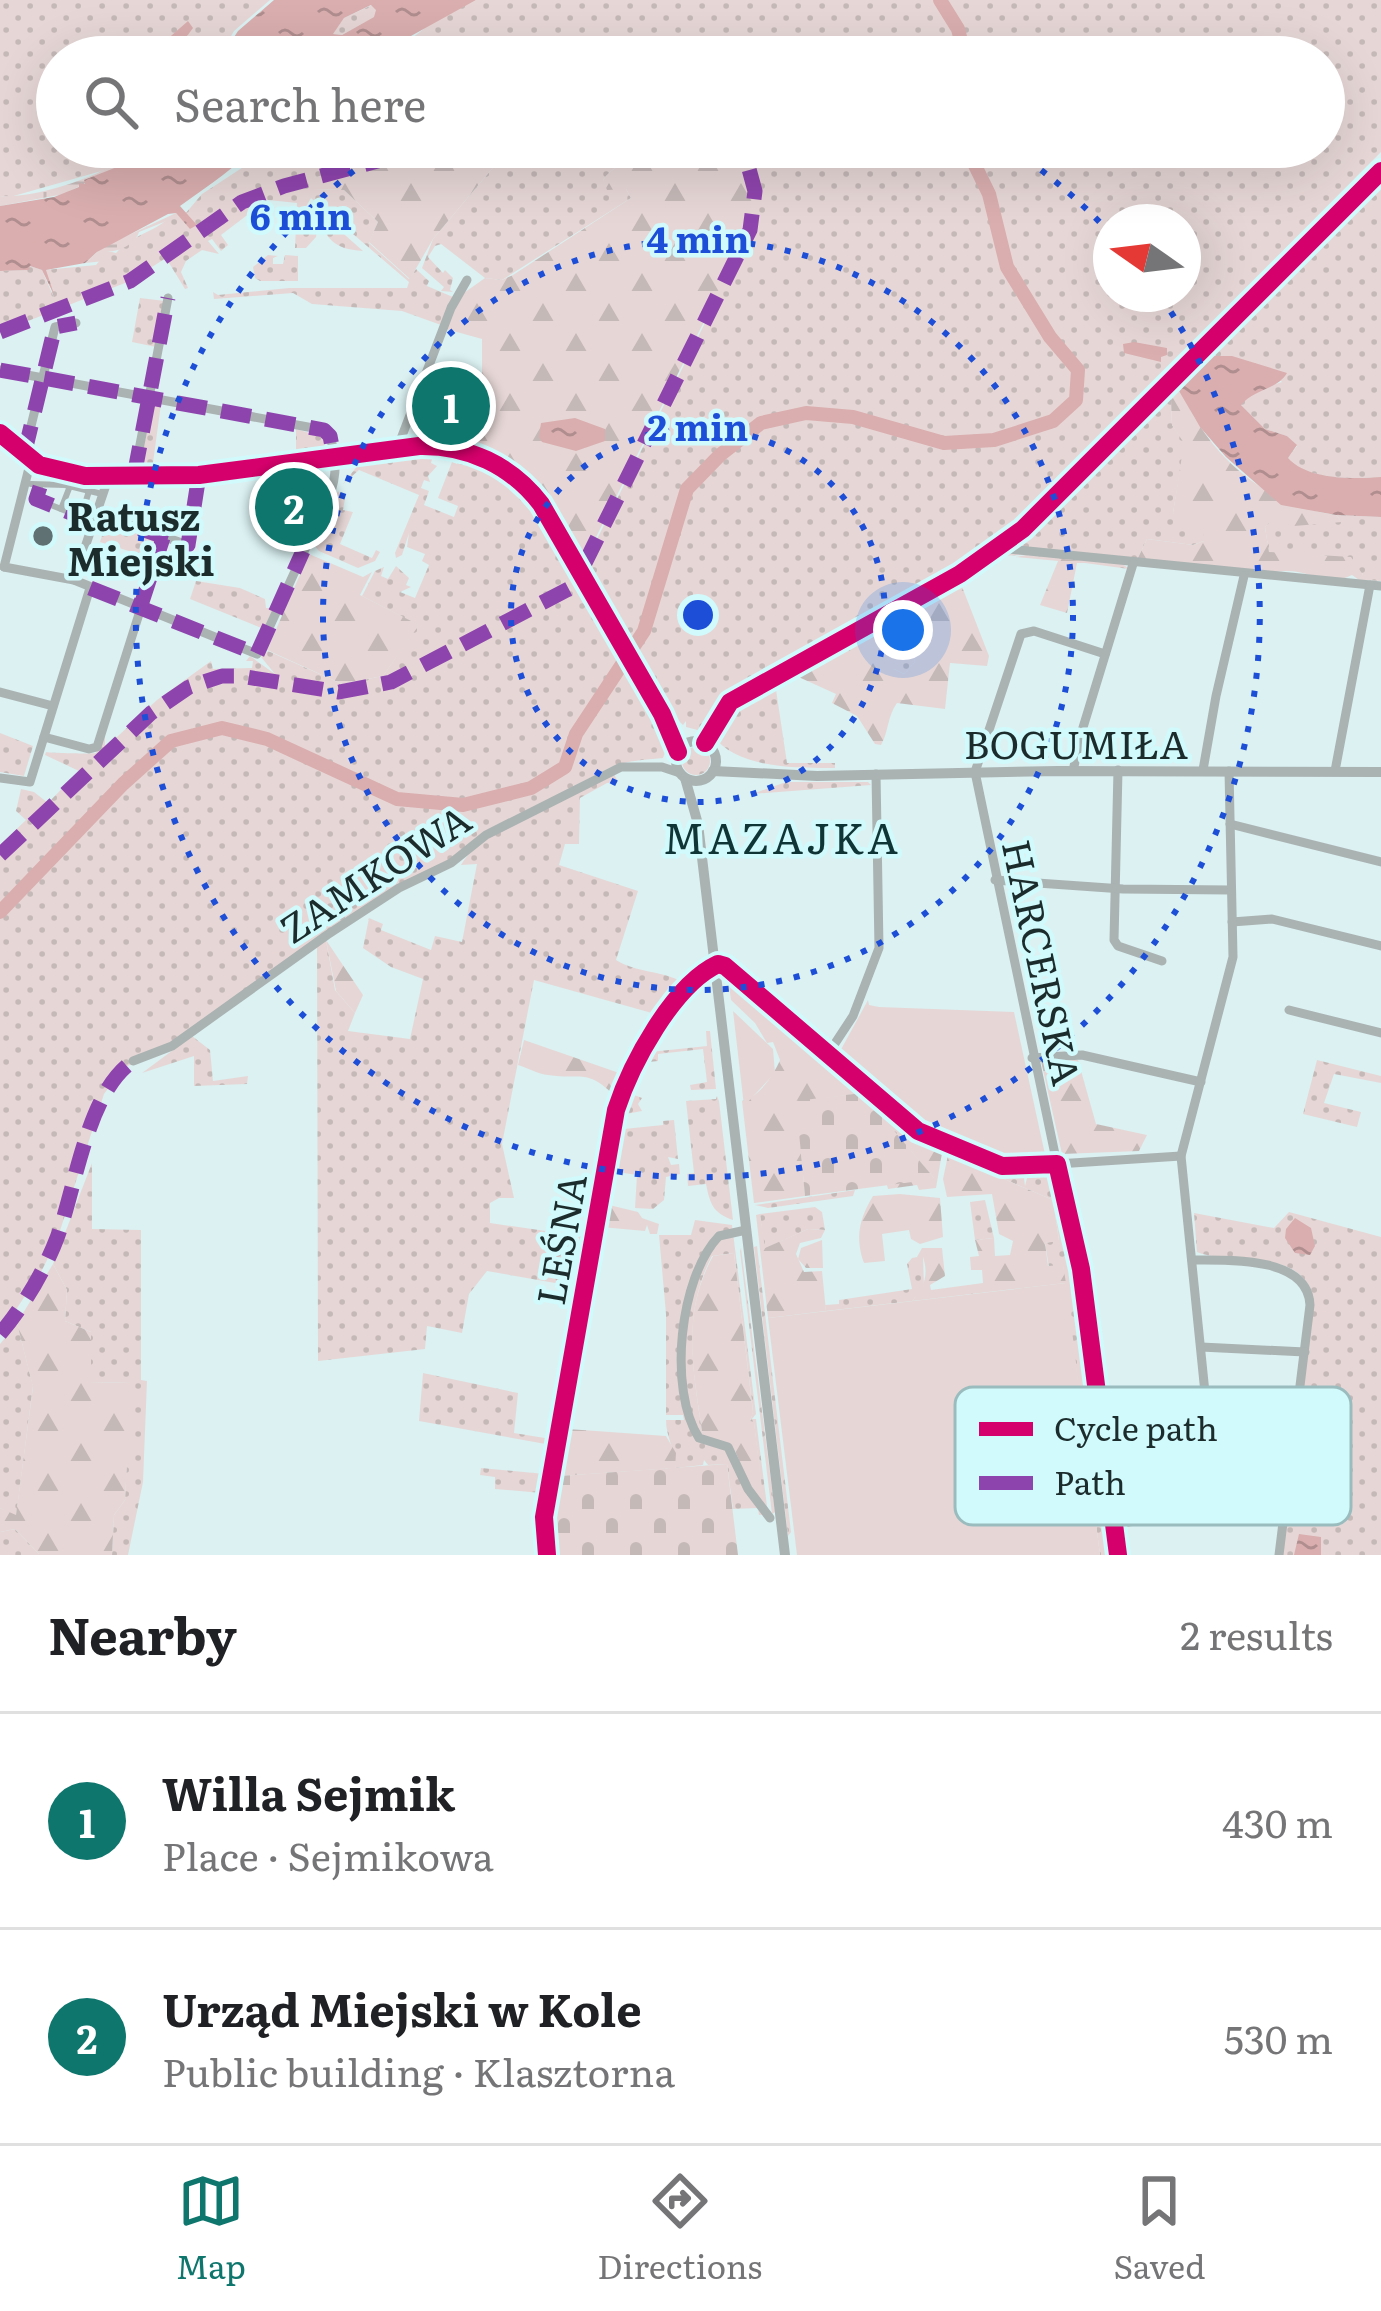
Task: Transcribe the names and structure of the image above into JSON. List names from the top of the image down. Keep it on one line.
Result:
{"streets":{"street":["BOGUMIŁA","ZAMKOWA","HARCERSKA","LEŚNA"]},"crossings":[["BOGUMIŁA","ZAMKOWA"],["BOGUMIŁA","HARCERSKA"]],"districts":["MAZAJKA"],"places":["Ratusz Miejski"],"legend":["Cycle path","Path"],"north":"left","page":{"search":"Search here","pins":["1","2"],"heading":["Nearby","2 results"],"list":[{"mark":"1","name":"Willa Sejmik","note":"Place · Sejmikowa","value":"430 m"},{"mark":"2","name":"Urząd Miejski w Kole","note":"Public building · Klasztorna","value":"530 m"}],"nav":["Map","Directions","Saved"]},"rings":["6 min","4 min","2 min"]}
